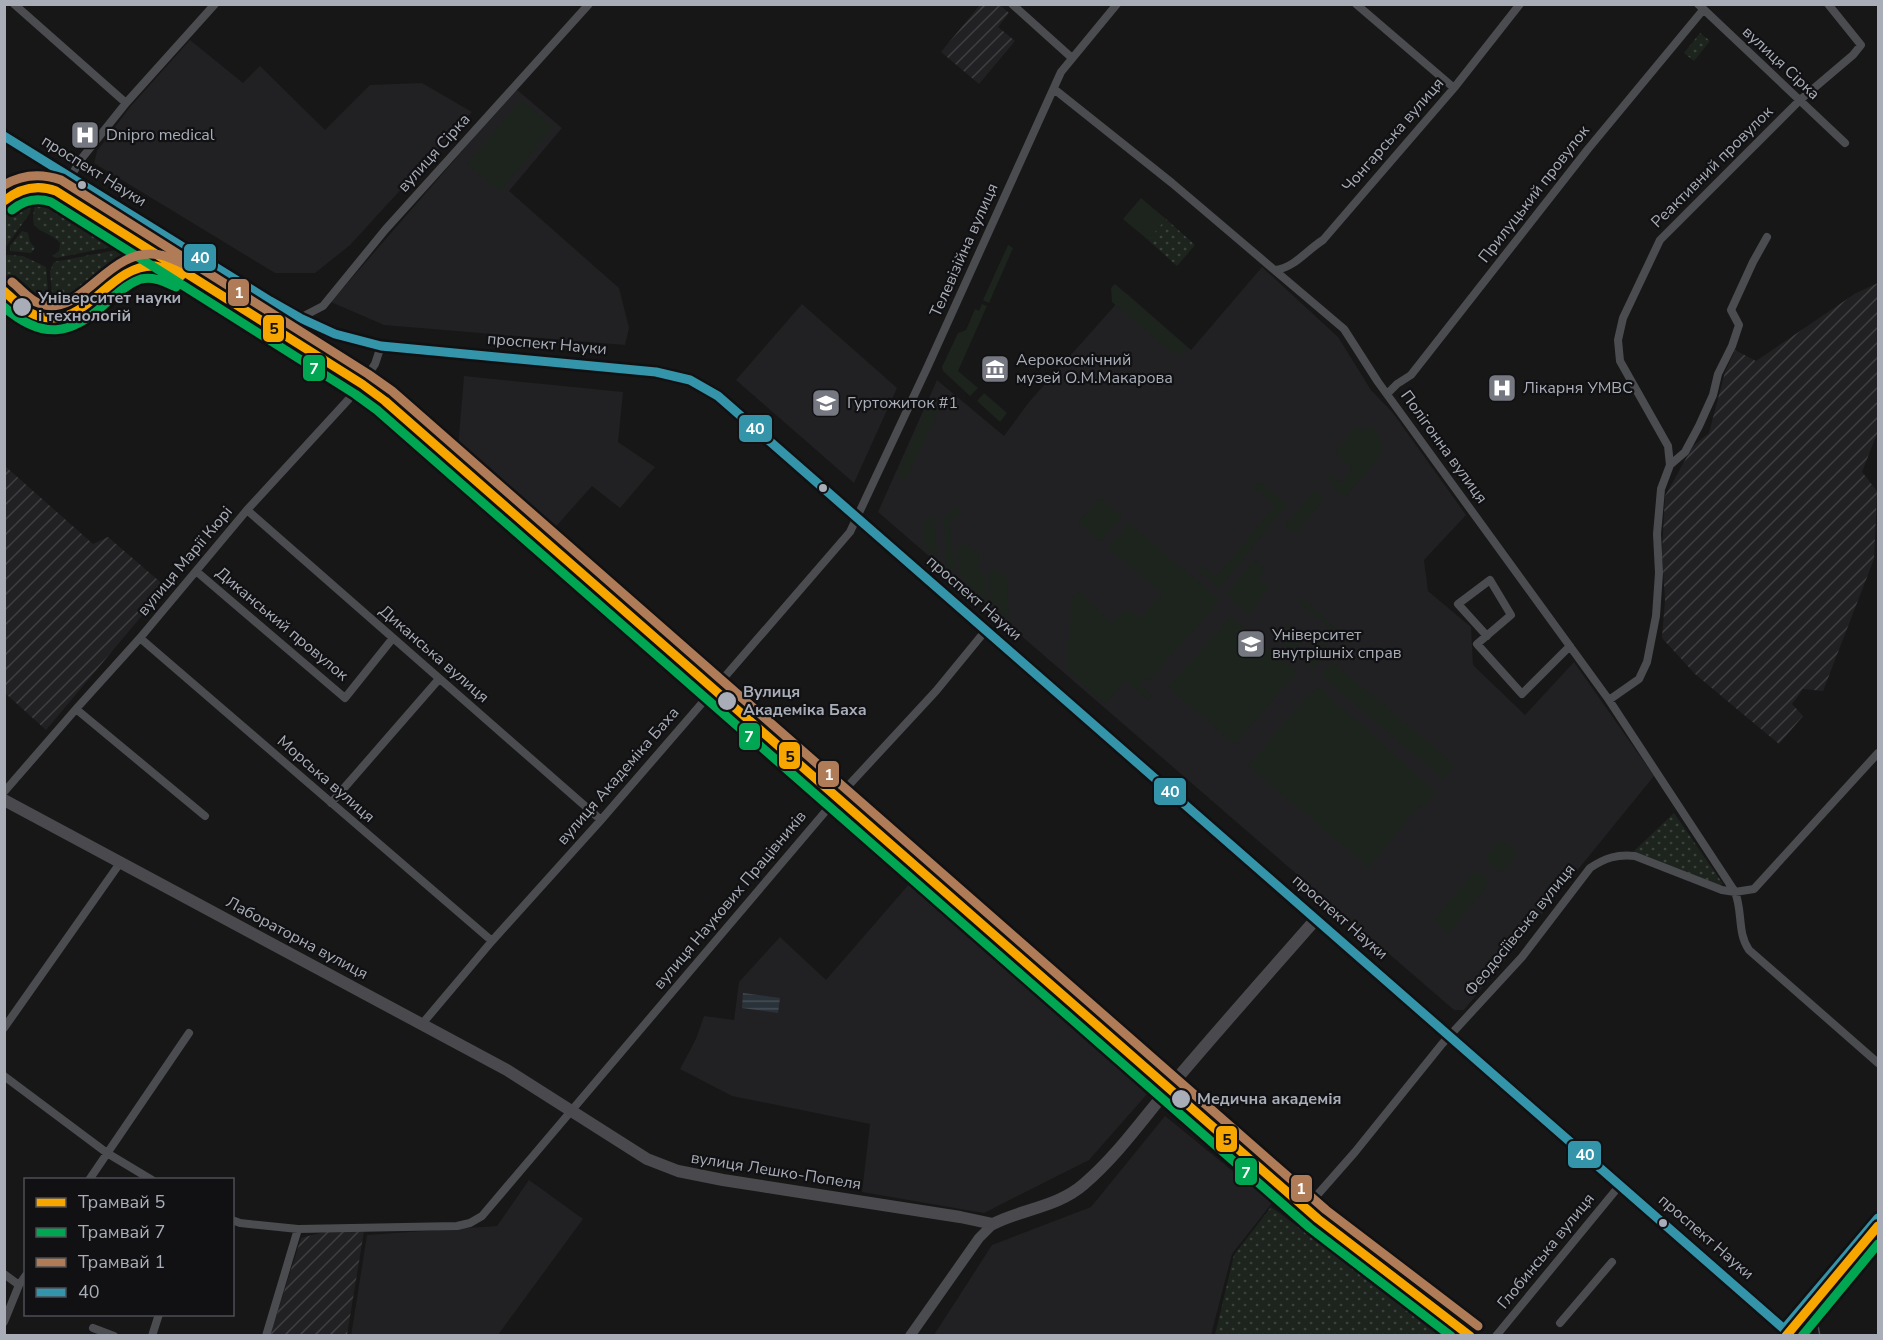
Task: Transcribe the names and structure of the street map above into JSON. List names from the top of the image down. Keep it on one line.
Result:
{"streets":{"main road":["проспект Науки","Лабораторна вулиця","вулиця Лешко-Попеля"],"street":["вулиця Сірка","Чонгарська вулиця","Реактивний провулок","Прилуцький провулок","Телевізійна вулиця","Полігонна вулиця","вулиця Марії Кюрі","Диканський провулок","Диканська вулиця","вулиця Академіка Баха","Морська вулиця","вулиця Наукових Працівників","Феодосіївська вулиця","Глобинська вулиця"]},"crossings":[["вулиця Сірка","Реактивний провулок"],["вулиця Сірка","проспект Науки"],["вулиця Сірка","Прилуцький провулок"],["Чонгарська вулиця","Полігонна вулиця"],["проспект Науки","Телевізійна вулиця"],["проспект Науки","вулиця Марії Кюрі"],["проспект Науки","вулиця Академіка Баха"],["проспект Науки","вулиця Наукових Працівників"],["проспект Науки","Феодосіївська вулиця"],["проспект Науки","Глобинська вулиця"],["Прилуцький провулок","Полігонна вулиця"],["Телевізійна вулиця","Полігонна вулиця"],["Телевізійна вулиця","вулиця Академіка Баха"],["Полігонна вулиця","Феодосіївська вулиця"],["вулиця Марії Кюрі","Диканський провулок"],["вулиця Марії Кюрі","Диканська вулиця"],["вулиця Марії Кюрі","Морська вулиця"],["Диканський провулок","Диканська вулиця"],["Диканська вулиця","вулиця Академіка Баха"],["вулиця Академіка Баха","Морська вулиця"],["вулиця Академіка Баха","Лабораторна вулиця"],["вулиця Наукових Працівників","Лабораторна вулиця"],["вулиця Наукових Працівників","вулиця Лешко-Попеля"],["Лабораторна вулиця","вулиця Лешко-Попеля"]],"places":{"hospital":["Dnipro medical","Лікарня УМВС"],"other":["Університет науки і технологій","Вулиця Академіка Баха","Медична академія"],"museum":["Аерокосмічний музей О.М.Макарова"],"school or university":["Гуртожиток #1","Університет внутрішніх справ"]},"lines":["transit line 40","tram line 1","tram line 5","tram line 7"],"legend":["Трамвай 5","Трамвай 7","Трамвай 1","40"]}
